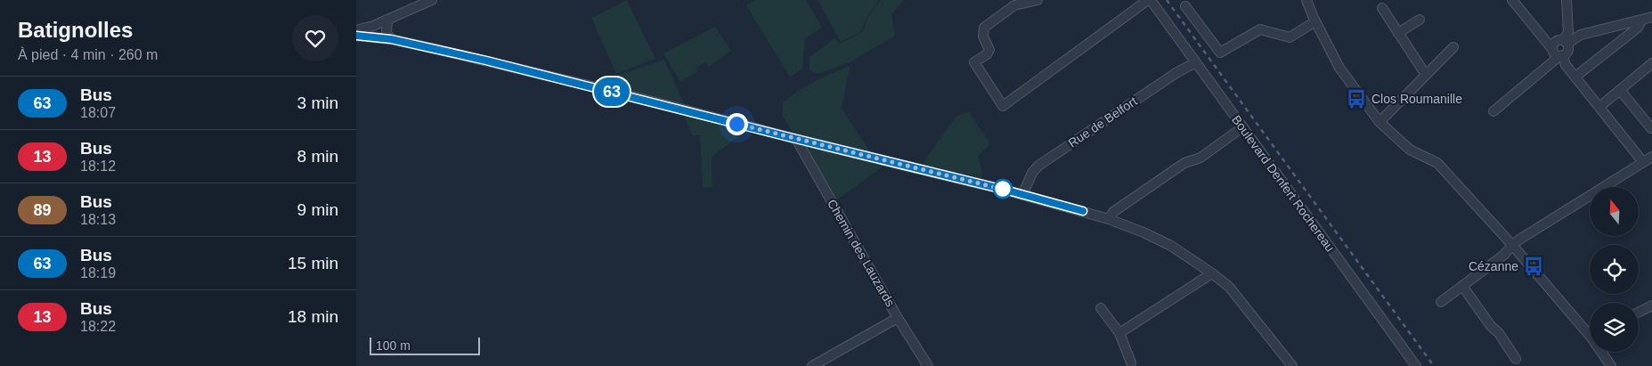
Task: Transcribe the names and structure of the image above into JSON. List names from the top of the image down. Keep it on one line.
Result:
{"streets":{"street":["Rue de Belfort","Boulevard Denfert Rochereau","Chemin des Lauzards"]},"crossings":[["Rue de Belfort","Boulevard Denfert Rochereau"]],"places":{"bus stop":["Clos Roumanille","Cézanne"]},"lines":["bus line 63"],"scale_bar":"100 m","north":"top","page":{"heading":["Batignolles","À pied · 4 min · 260 m"],"on_map":"63","list":[{"mark":"63","name":"Bus","note":"18:07","value":"3 min"},{"mark":"13","name":"Bus","note":"18:12","value":"8 min"},{"mark":"89","name":"Bus","note":"18:13","value":"9 min"},{"mark":"63","name":"Bus","note":"18:19","value":"15 min"},{"mark":"13","name":"Bus","note":"18:22","value":"18 min"}],"scale":"100 m"}}
